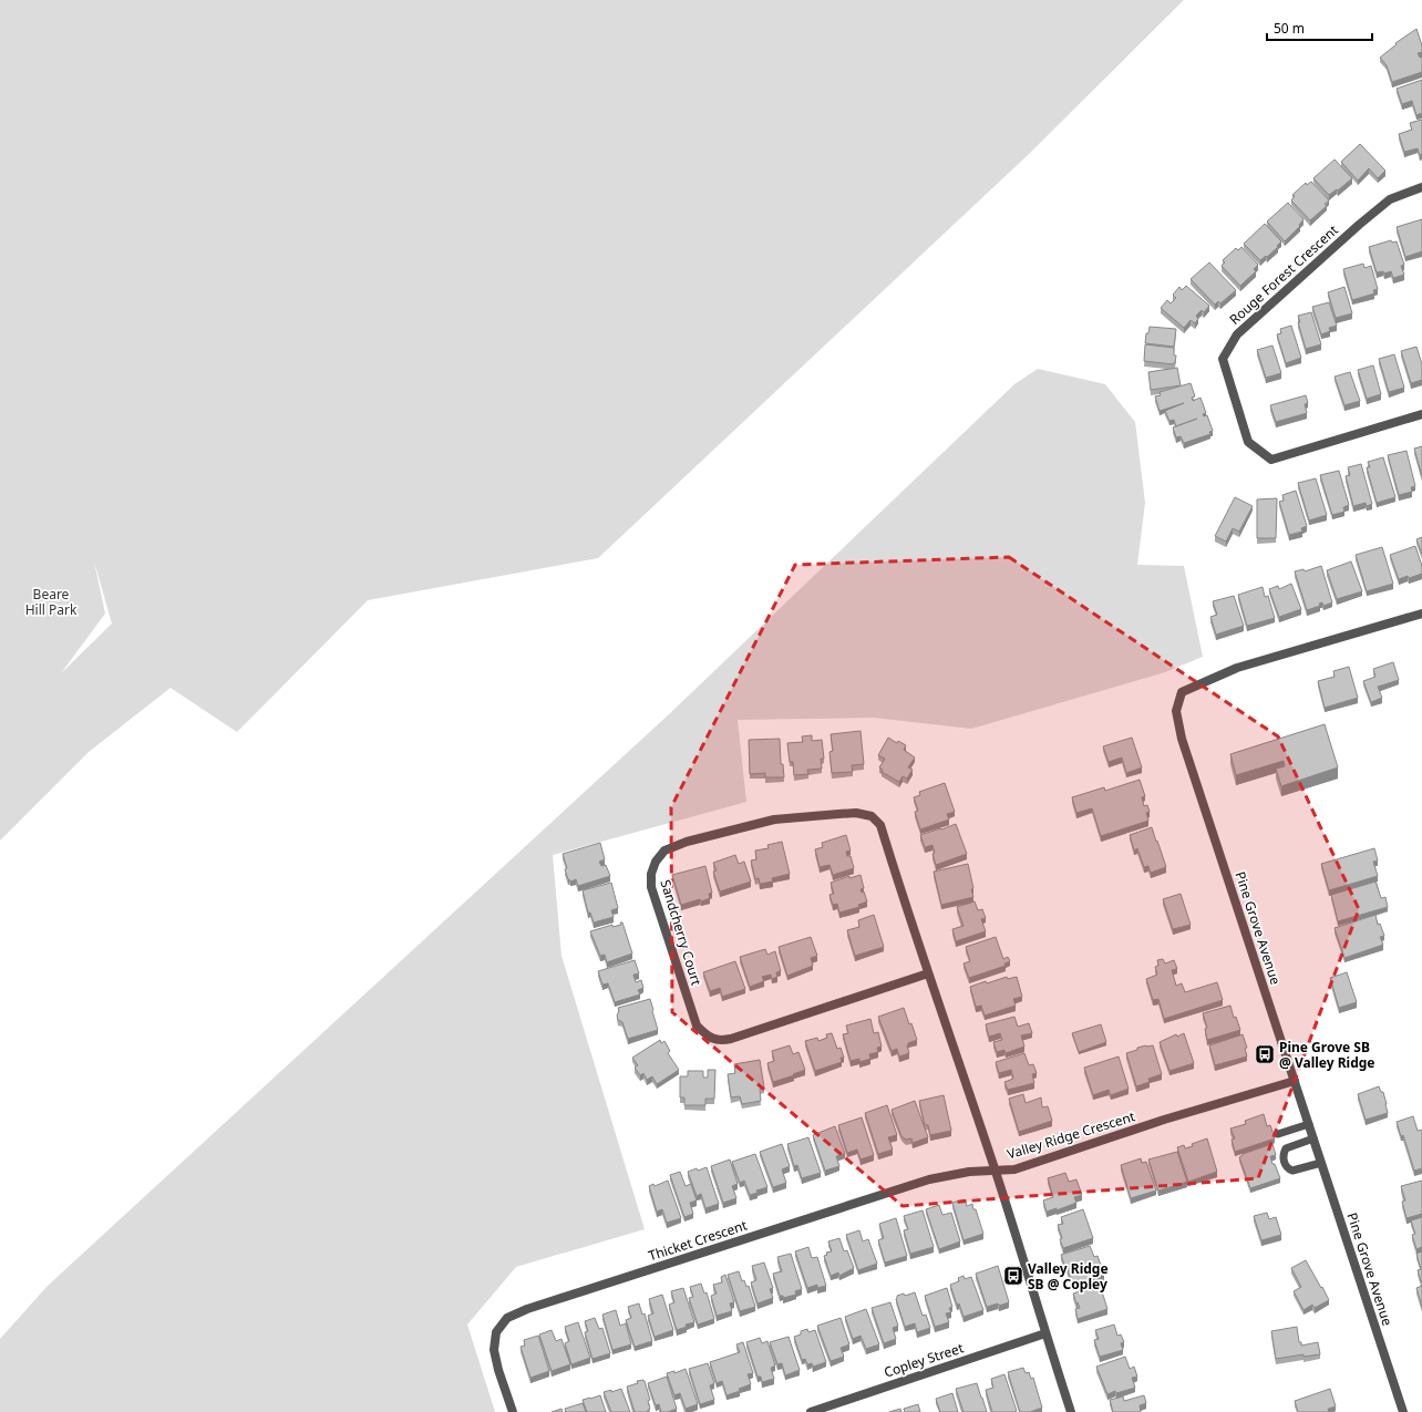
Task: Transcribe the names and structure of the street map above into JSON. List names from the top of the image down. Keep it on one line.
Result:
{"streets":{"street":["Rouge Forest Crescent","Pine Grove Avenue","Sandcherry Court","Valley Ridge Crescent","Thicket Crescent","Copley Street"]},"crossings":[["Pine Grove Avenue","Valley Ridge Crescent"],["Sandcherry Court","Valley Ridge Crescent"],["Sandcherry Court","Thicket Crescent"],["Valley Ridge Crescent","Thicket Crescent"],["Valley Ridge Crescent","Copley Street"]],"parks":["Beare Hill Park"],"places":{"bus stop":["Pine Grove SB @ Valley Ridge","Valley Ridge SB @ Copley"]},"scale_bar":"50 m"}
